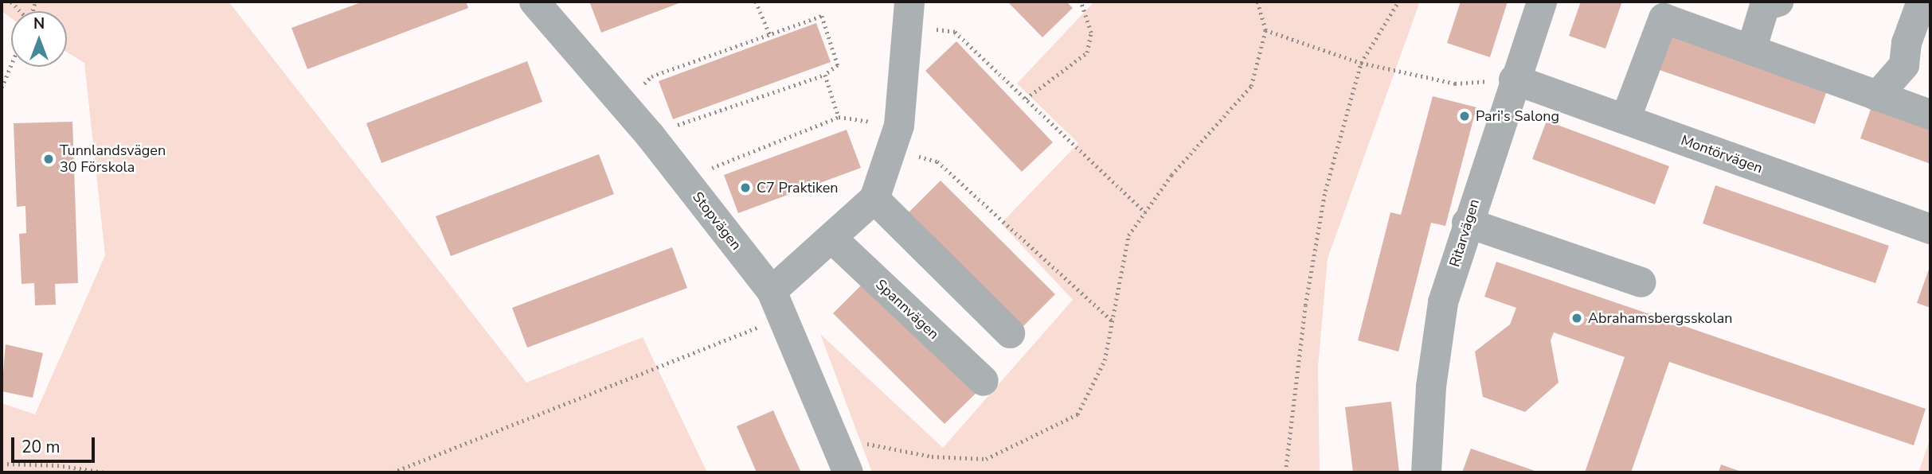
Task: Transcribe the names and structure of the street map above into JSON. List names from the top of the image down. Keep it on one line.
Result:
{"streets":{"street":["Montörvägen","Stopvägen","Ritarvägen","Spannvägen"]},"crossings":[["Montörvägen","Ritarvägen"]],"places":["Pari's Salong","Tunnlandsvägen 30 Förskola","C7 Praktiken","Abrahamsbergsskolan"],"scale_bar":"20 m","north":"top"}
